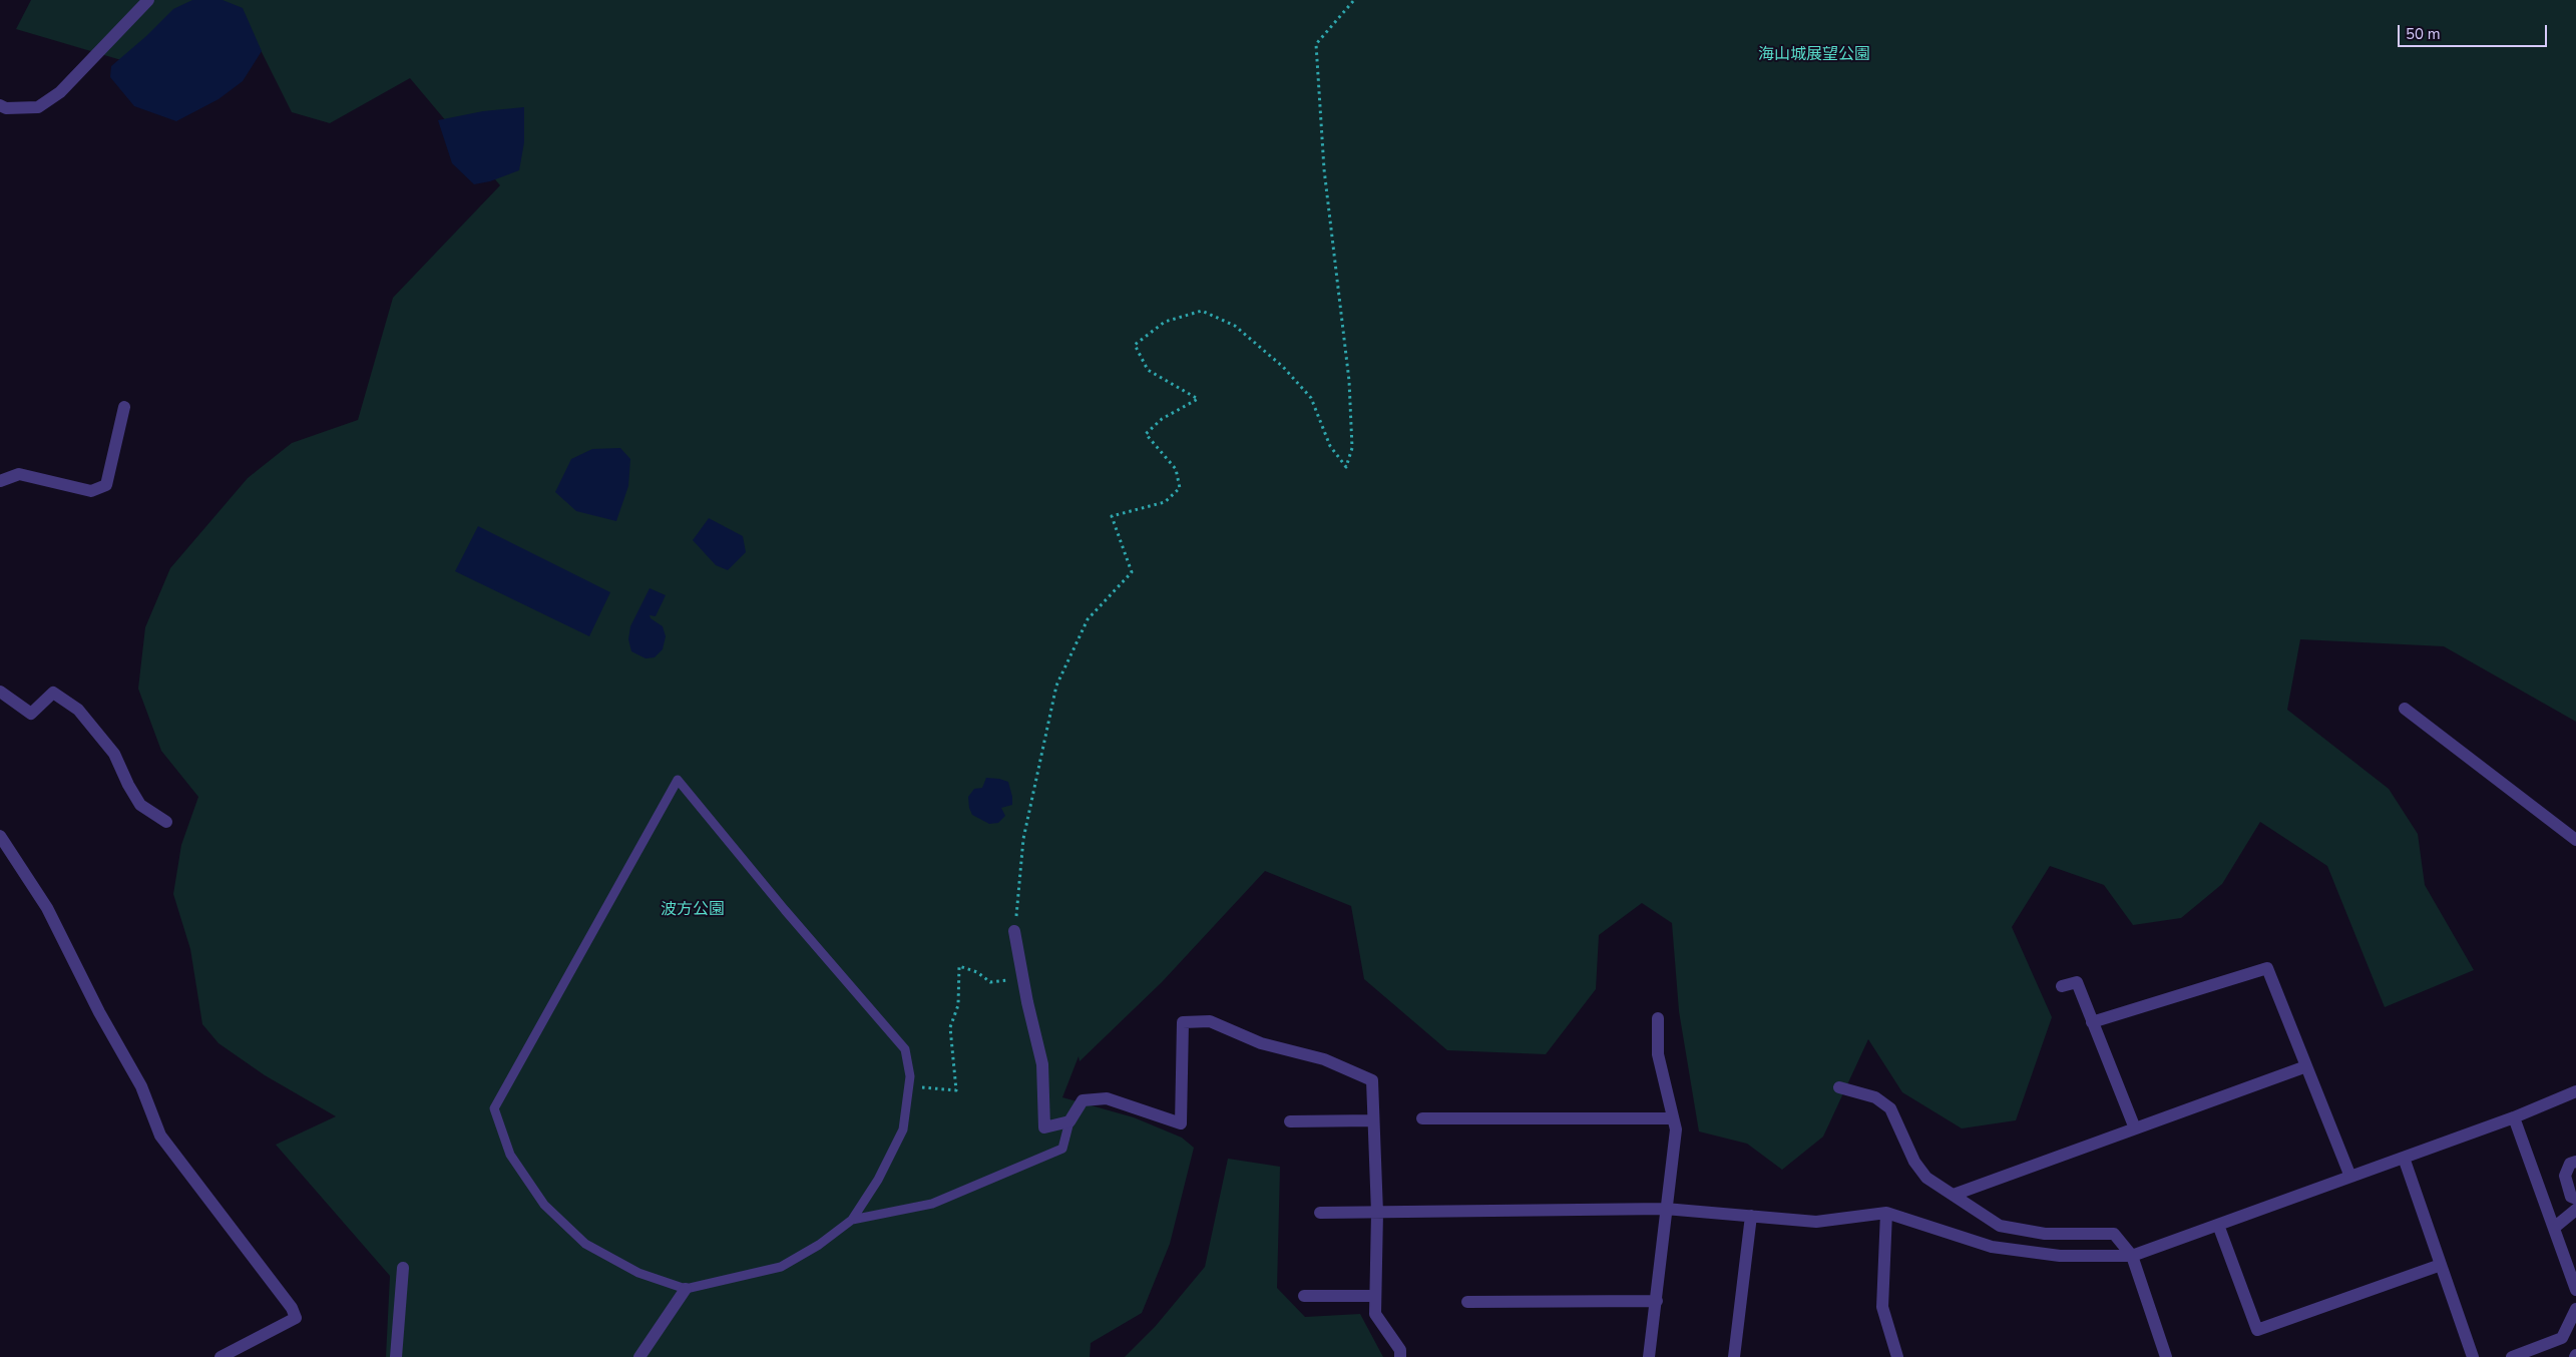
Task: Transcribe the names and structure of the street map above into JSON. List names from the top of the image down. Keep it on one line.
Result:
{"parks":["海山城展望公園","波方公園"],"scale_bar":"50 m"}
